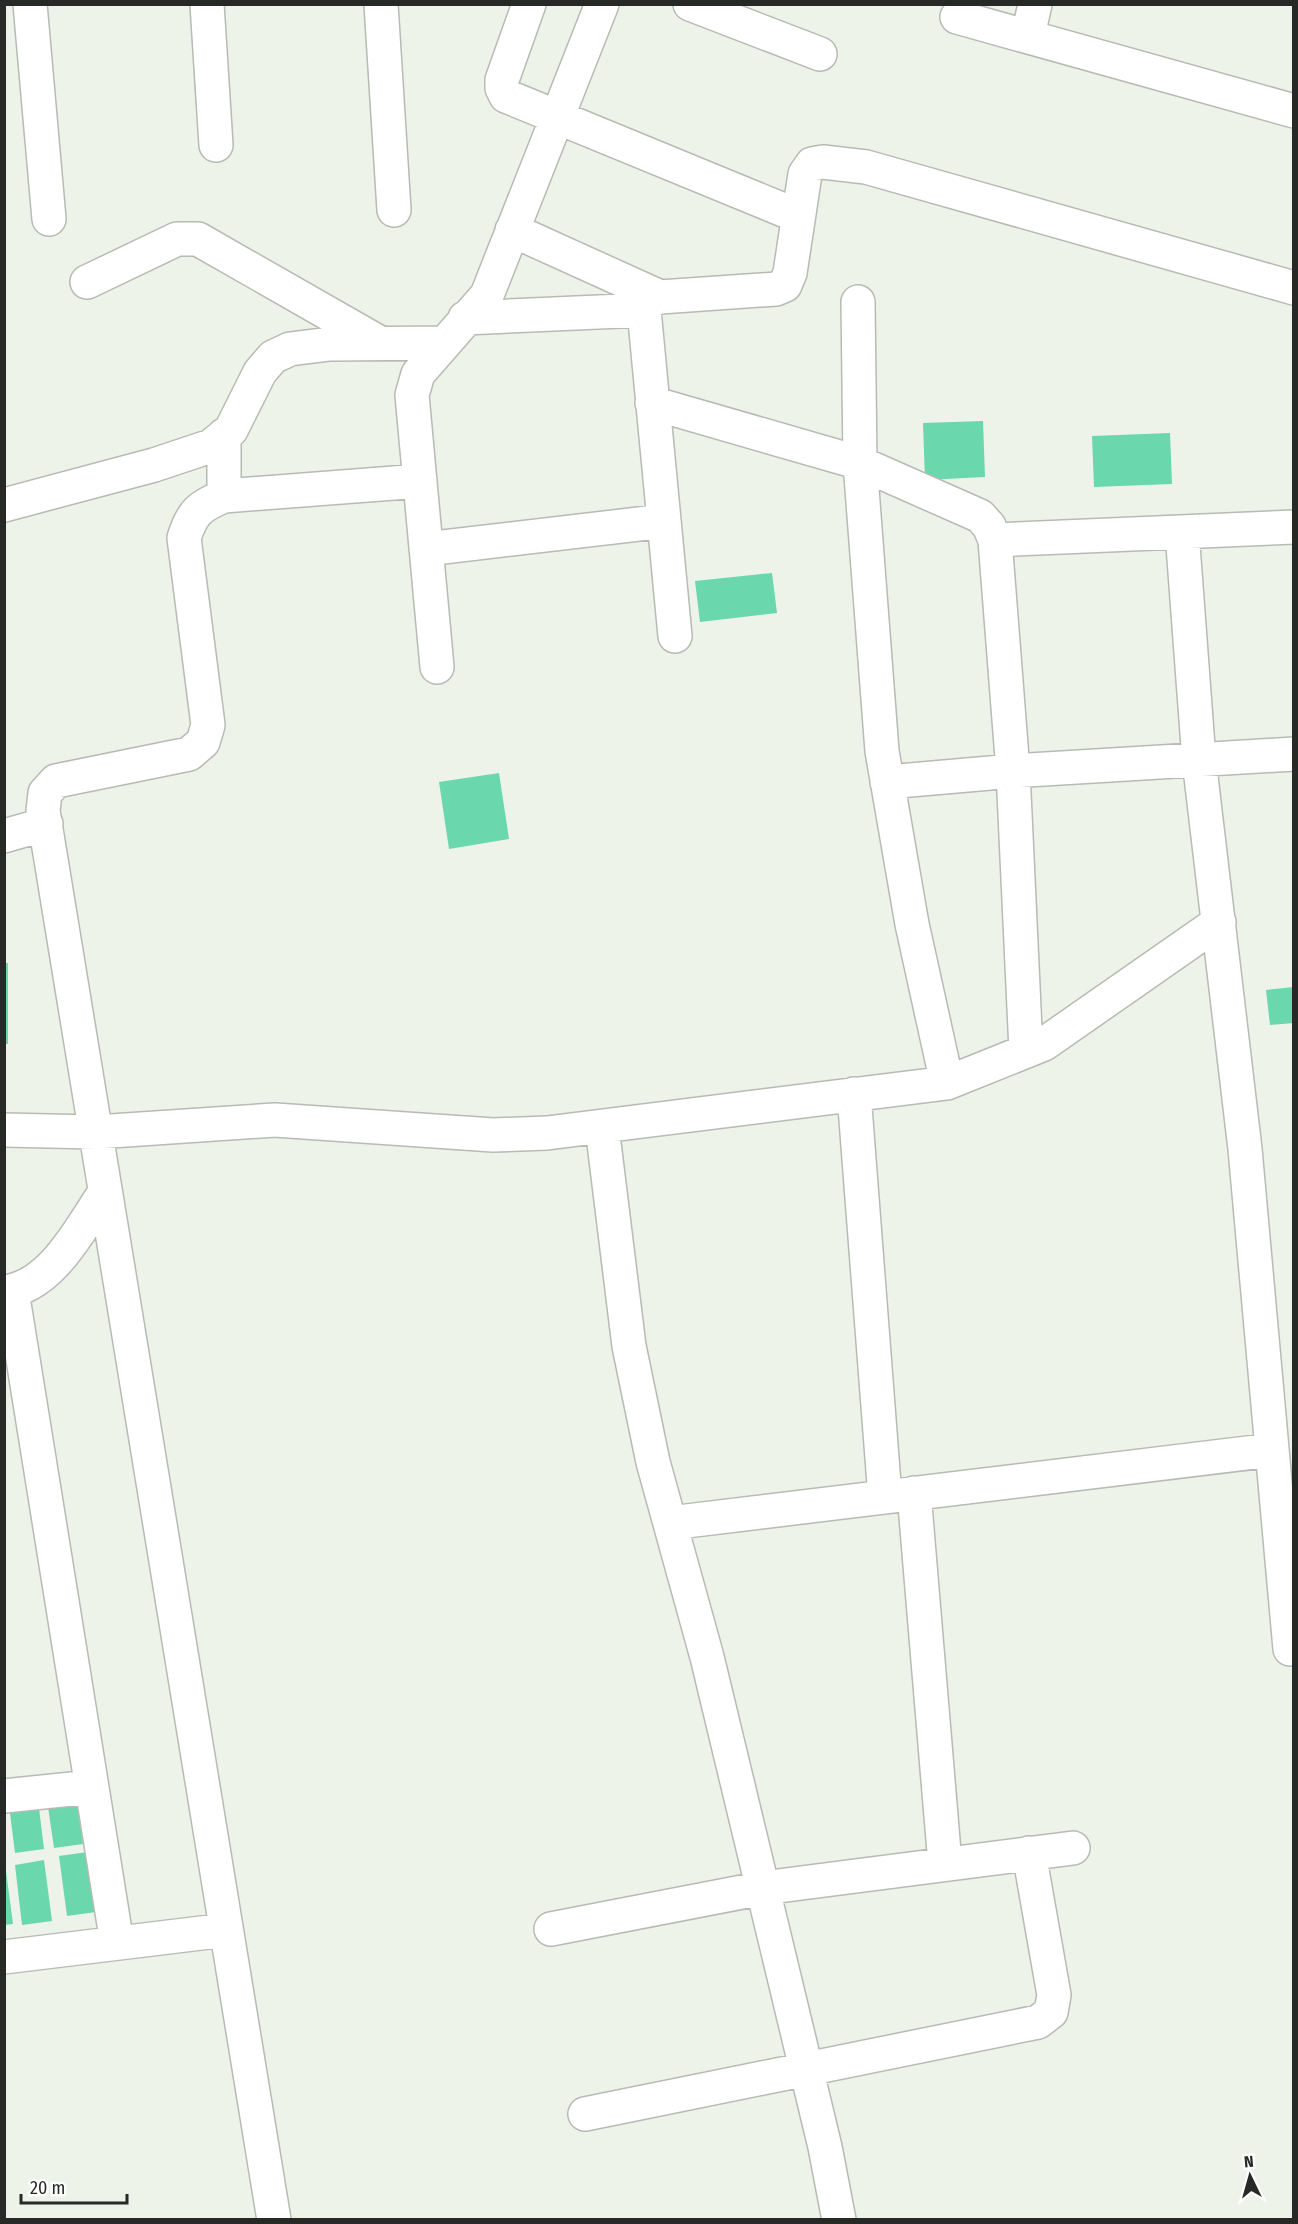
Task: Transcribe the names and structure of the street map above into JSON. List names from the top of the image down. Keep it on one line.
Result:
{"scale_bar":"20 m","north":"top"}
